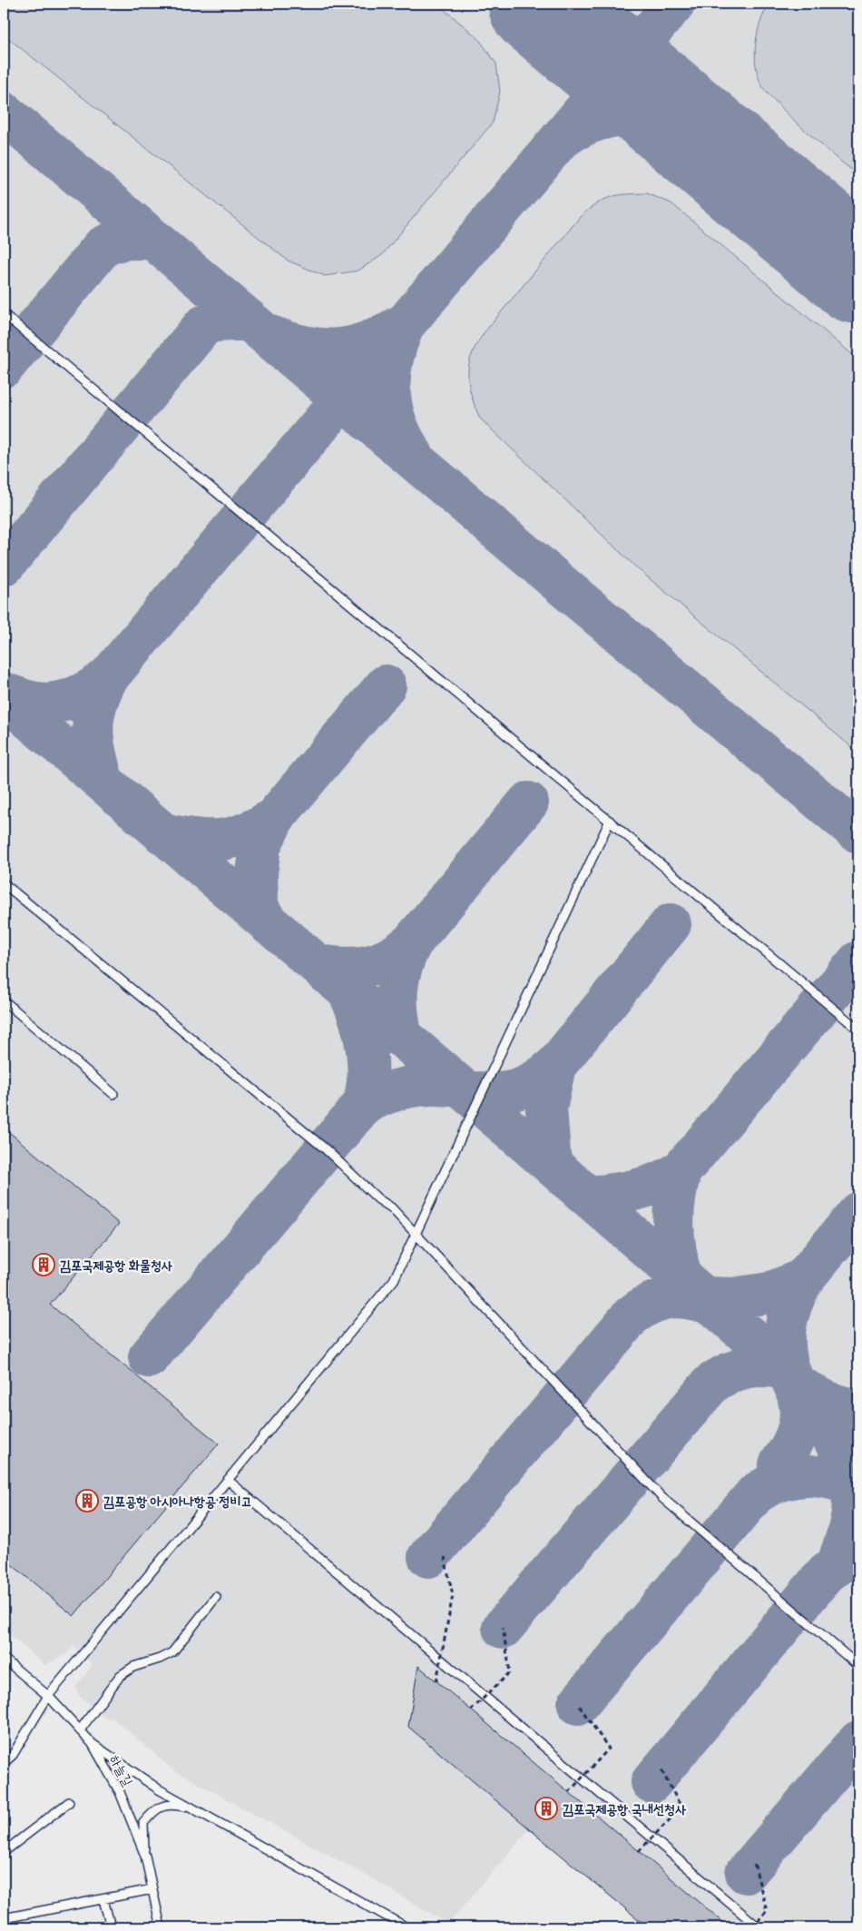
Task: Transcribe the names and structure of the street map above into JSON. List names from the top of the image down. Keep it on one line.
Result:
{"streets":{"lane":["하늘길"]},"places":{"building":["김포국제공항 화물청사","김포공항 아시아나항공 정비고","김포국제공항 국내선청사"]}}
